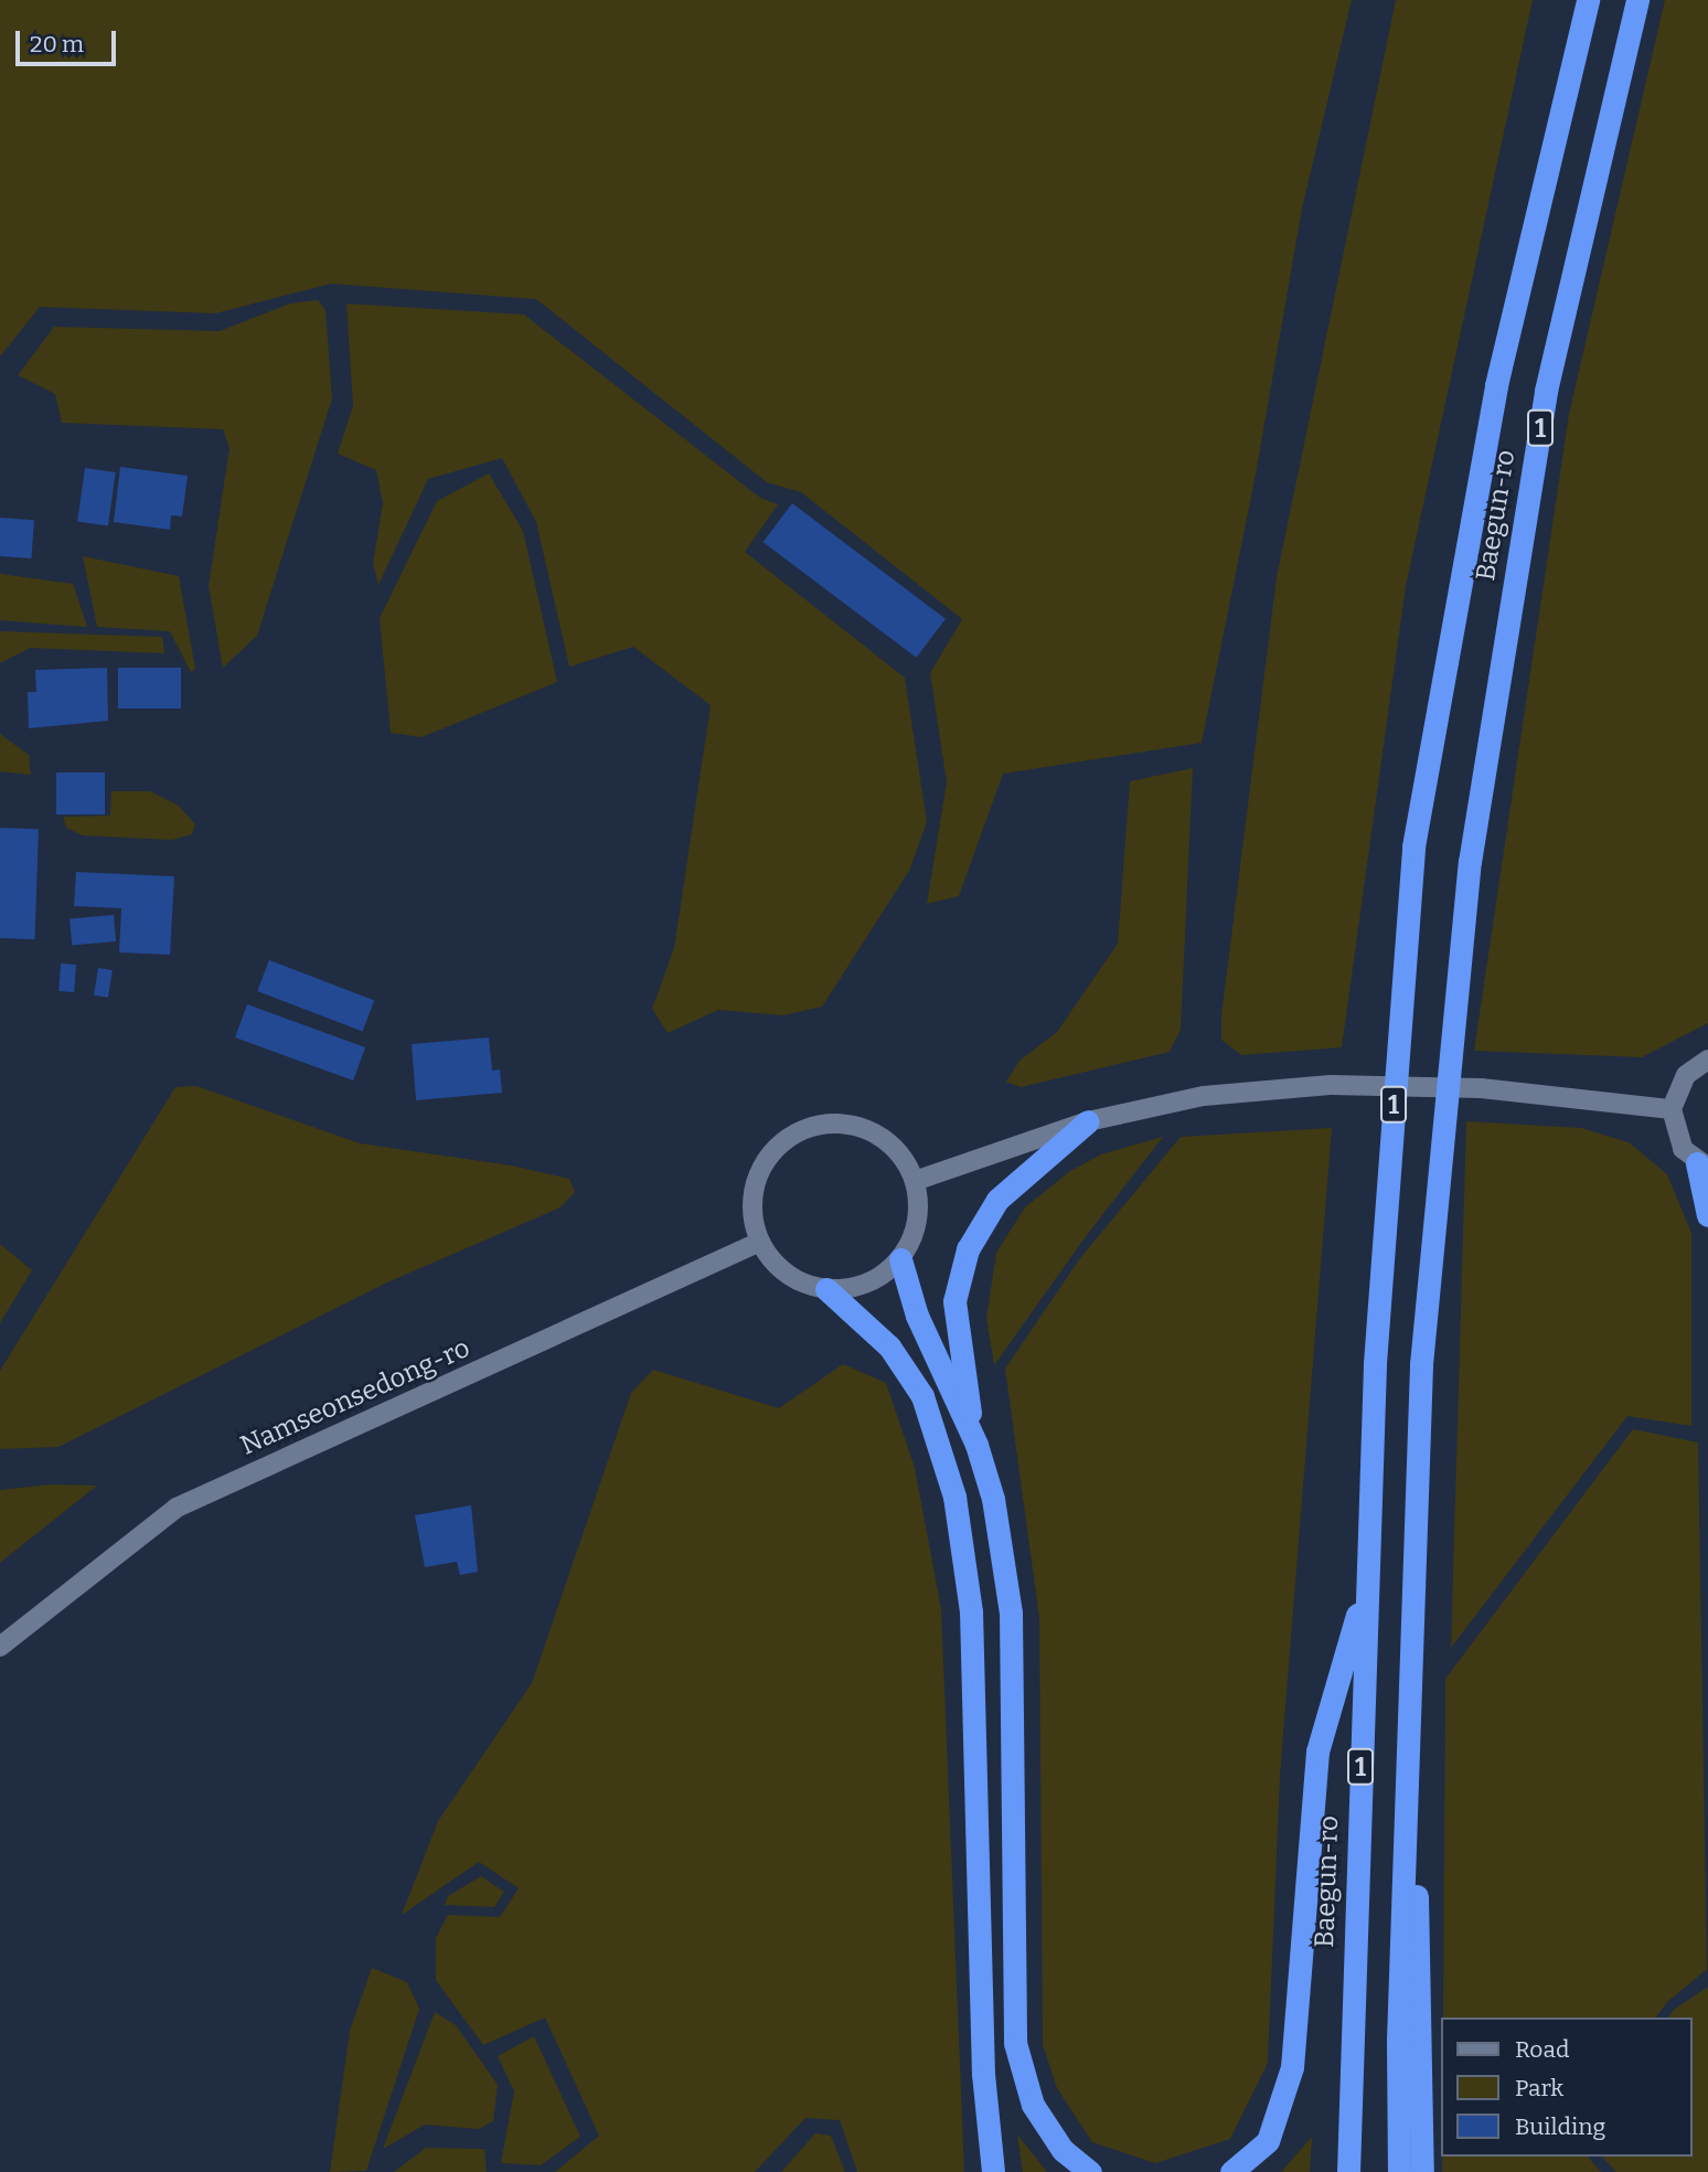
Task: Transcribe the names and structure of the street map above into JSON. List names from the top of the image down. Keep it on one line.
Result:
{"streets":{"highway":["1","Baegun-ro"],"street":["Namseonsedong-ro"]},"crossings":[["1","Baegun-ro"]],"legend":["Road","Park","Building"],"scale_bar":"20 m"}
